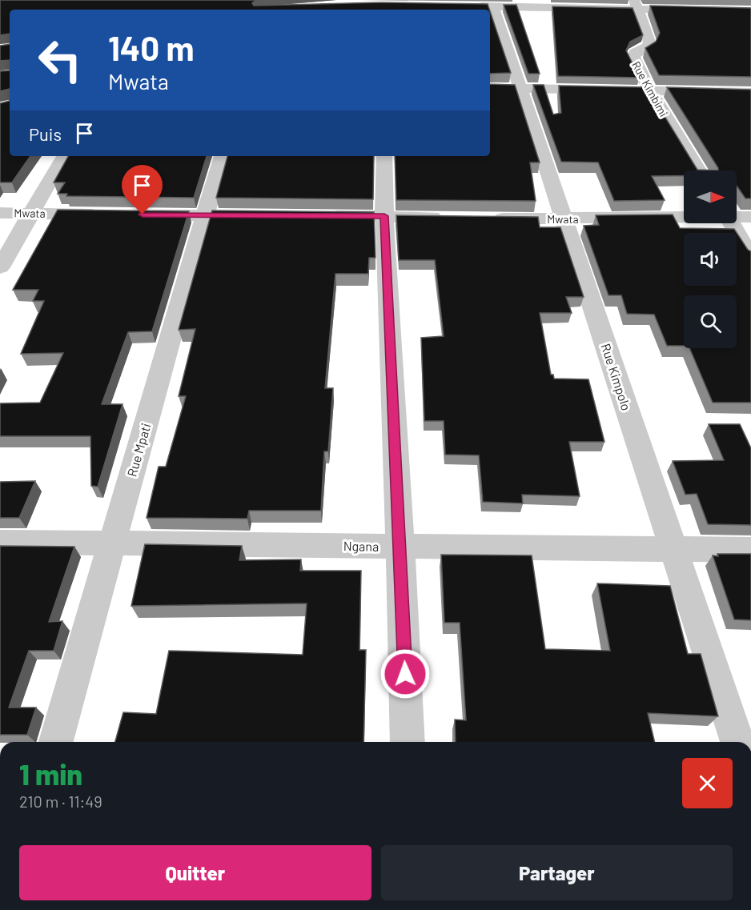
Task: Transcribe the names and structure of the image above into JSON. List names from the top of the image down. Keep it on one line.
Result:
{"streets":{"street":["Rue Kimbimi","Mwata","Rue Kimpolo","Rue Mpati","Ngana"]},"crossings":[["Mwata","Rue Kimpolo"],["Rue Kimpolo","Ngana"],["Rue Mpati","Ngana"]],"north":"right","page":{"turn":["140 m","Mwata"],"then":"Puis","heading":["1 min","210 m · 11:49"],"buttons":["Quitter","Partager"]}}
